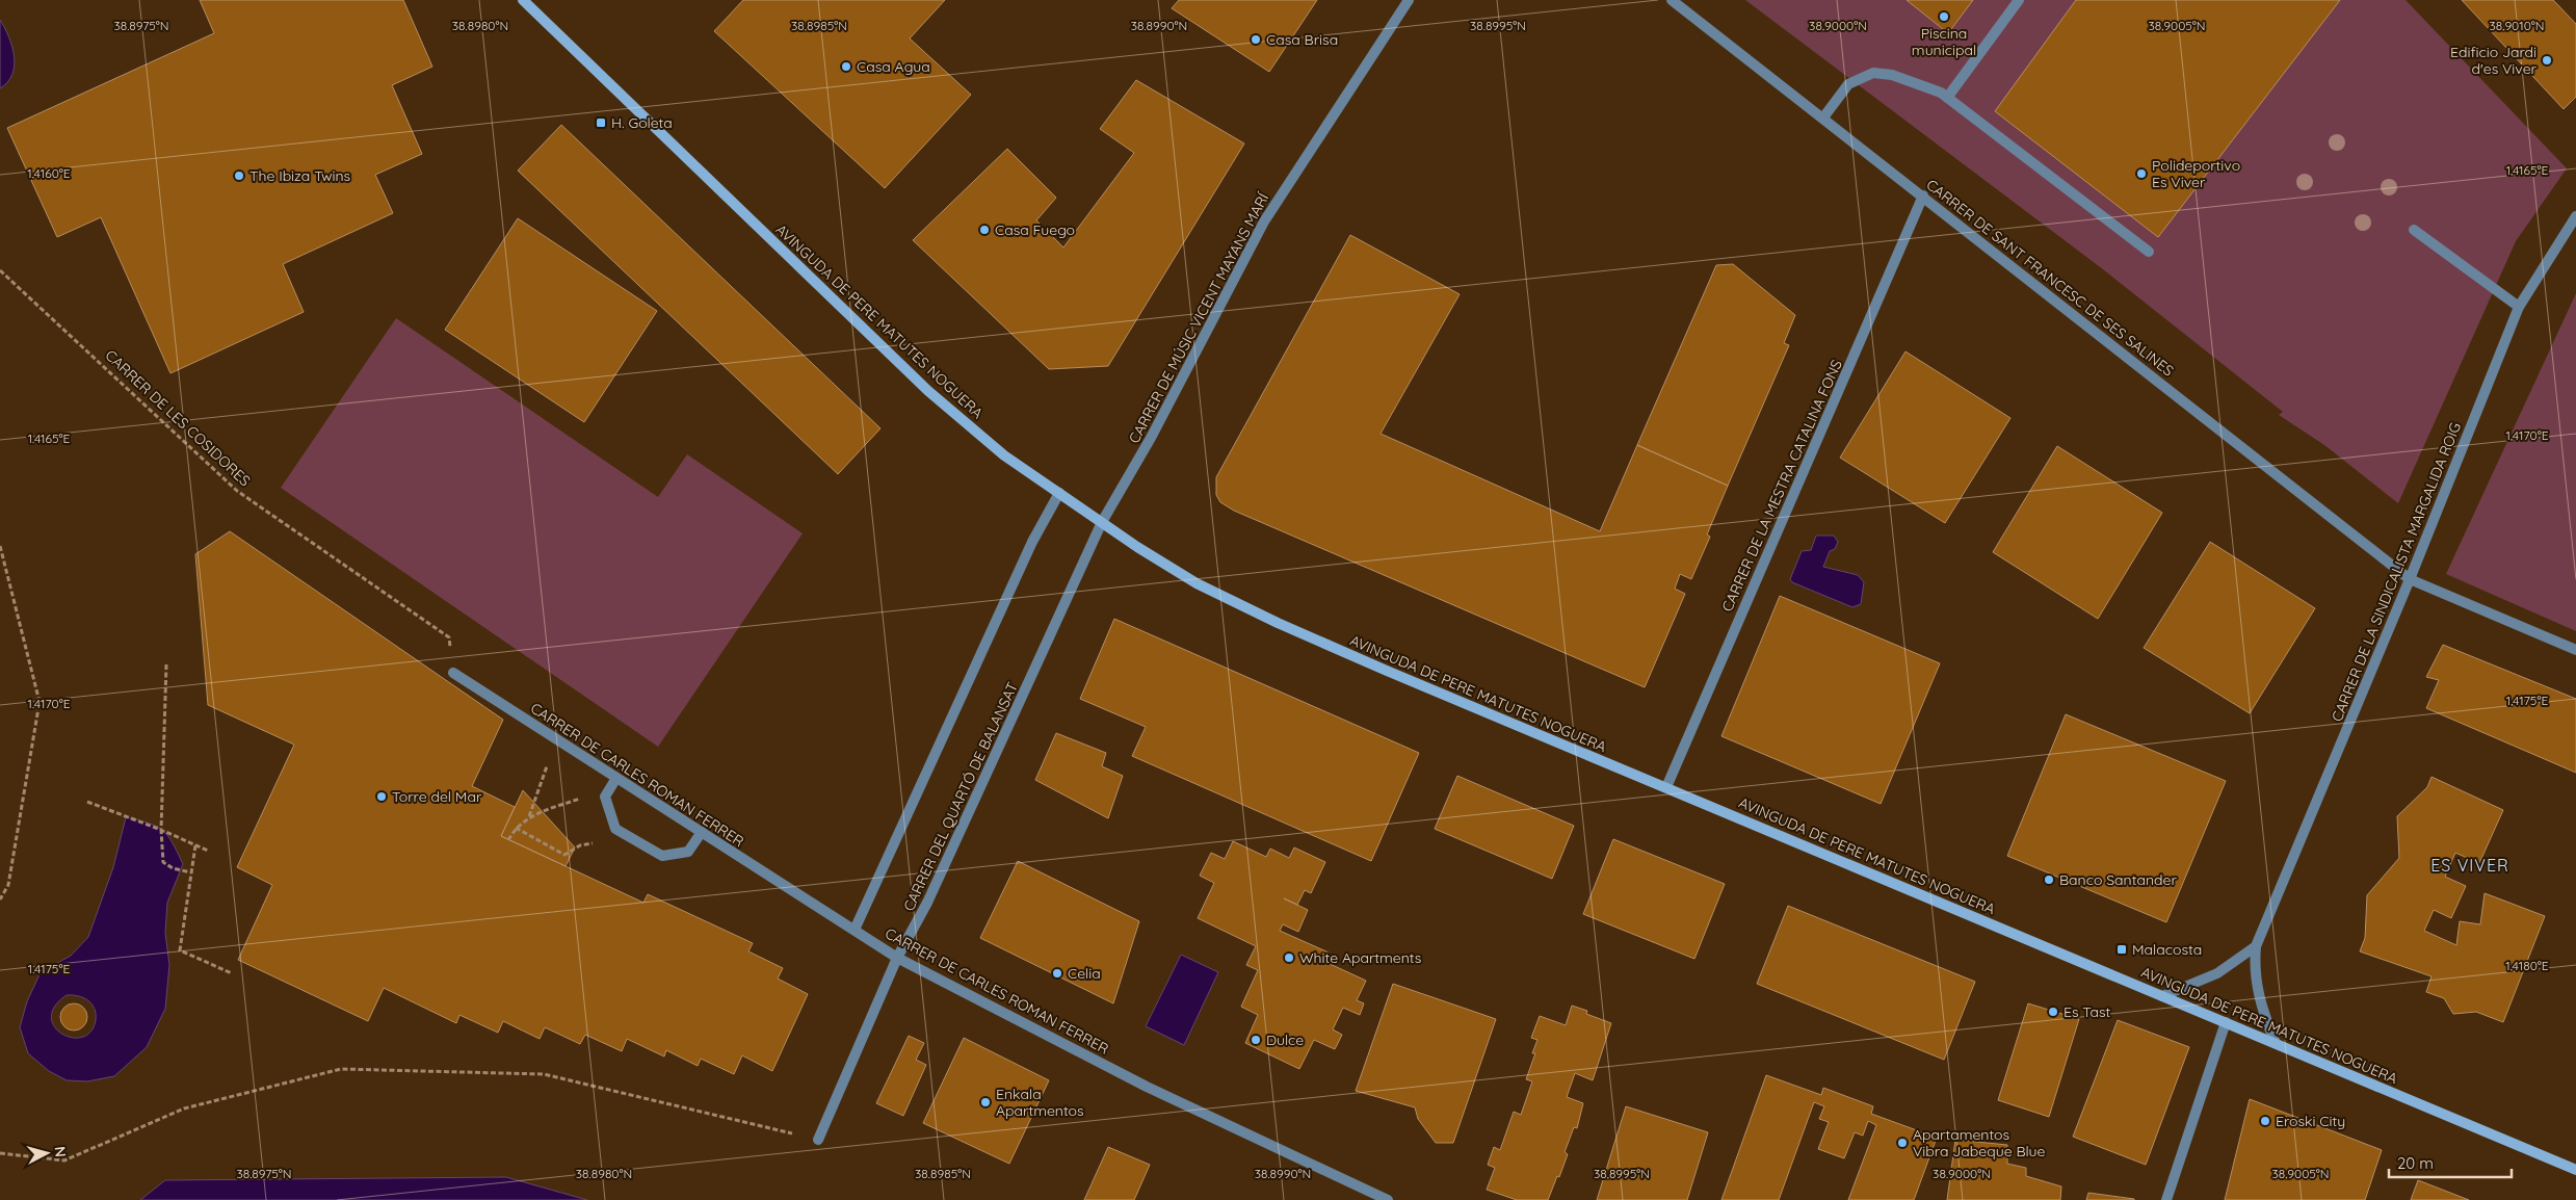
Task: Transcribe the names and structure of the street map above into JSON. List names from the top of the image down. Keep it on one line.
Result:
{"streets":{"street":["CARRER DE SANT FRANCESC DE SES SALINES","CARRER DE MÚSIC VICENT MAYANS MARÍ","AVINGUDA DE PERE MATUTES NOGUERA","CARRER DE LA MESTRA CATALINA FONS","CARRER DE LA SINDICALISTA MARGALIDA ROIG","CARRER DE CARLES ROMAN FERRER","CARRER DEL QUARTÓ DE BALANSAT"],"path":["CARRER DE LES COSIDORES"]},"crossings":[["CARRER DE SANT FRANCESC DE SES SALINES","CARRER DE LA MESTRA CATALINA FONS"],["CARRER DE SANT FRANCESC DE SES SALINES","CARRER DE LA SINDICALISTA MARGALIDA ROIG"],["CARRER DE MÚSIC VICENT MAYANS MARÍ","AVINGUDA DE PERE MATUTES NOGUERA"],["CARRER DE MÚSIC VICENT MAYANS MARÍ","CARRER DEL QUARTÓ DE BALANSAT"],["AVINGUDA DE PERE MATUTES NOGUERA","CARRER DE LA MESTRA CATALINA FONS"],["AVINGUDA DE PERE MATUTES NOGUERA","CARRER DE LA SINDICALISTA MARGALIDA ROIG"],["AVINGUDA DE PERE MATUTES NOGUERA","CARRER DEL QUARTÓ DE BALANSAT"],["CARRER DE LES COSIDORES","CARRER DE CARLES ROMAN FERRER"],["CARRER DE CARLES ROMAN FERRER","CARRER DEL QUARTÓ DE BALANSAT"]],"districts":["ES VIVER"],"places":{"other":["Piscina municipal","Casa Brisa","Edificio Jardi d'es Viver","Casa Agua","Polideportivo Es Viver","The Ibiza Twins","Casa Fuego","Torre del Mar","Banco Santander","White Apartments","Celia","Es Tast","Dulce","Enkala Apartmentos","Eroski City","Apartamentos Vibra Jabeque Blue"],"transit":["H. Goleta","Malacosta"]},"scale_bar":"20 m","north":"right","coordinates":["38.8975°N","38.8980°N","38.8985°N","38.8990°N","38.8995°N","38.9000°N","38.9005°N","38.9010°N","1.4165°E","1.4160°E","1.4170°E","1.4175°E","1.4180°E"]}
